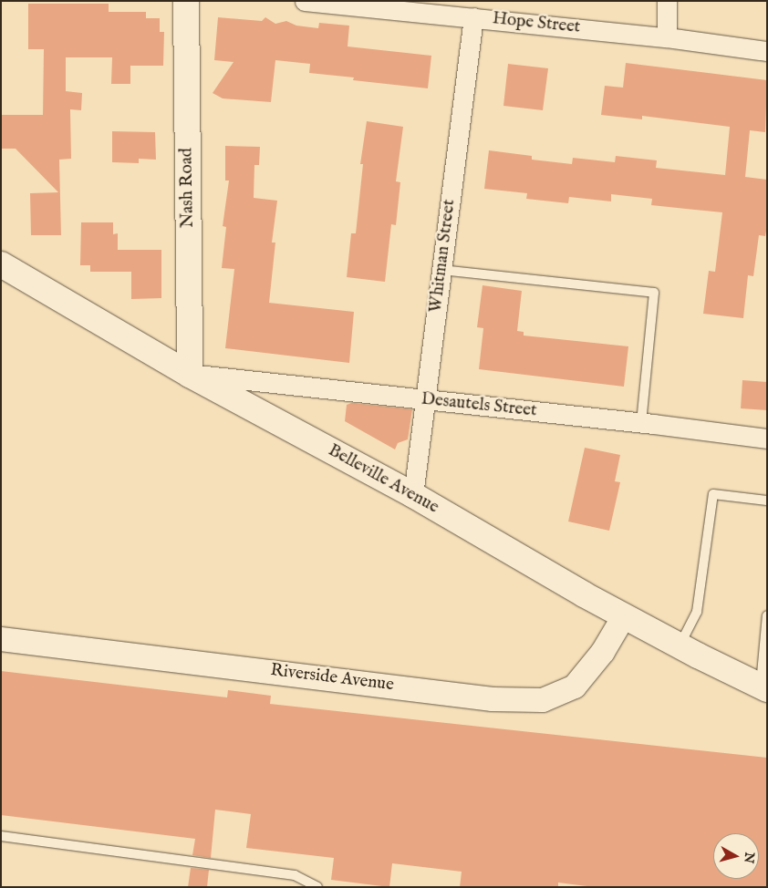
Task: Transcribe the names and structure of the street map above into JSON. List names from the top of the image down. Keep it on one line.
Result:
{"streets":{"main road":["Nash Road","Belleville Avenue"],"street":["Hope Street","Whitman Street","Desautels Street","Riverside Avenue"]},"crossings":[["Hope Street","Whitman Street"],["Nash Road","Desautels Street"],["Nash Road","Belleville Avenue"],["Whitman Street","Desautels Street"],["Whitman Street","Belleville Avenue"],["Desautels Street","Belleville Avenue"],["Belleville Avenue","Riverside Avenue"]],"north":"right"}
